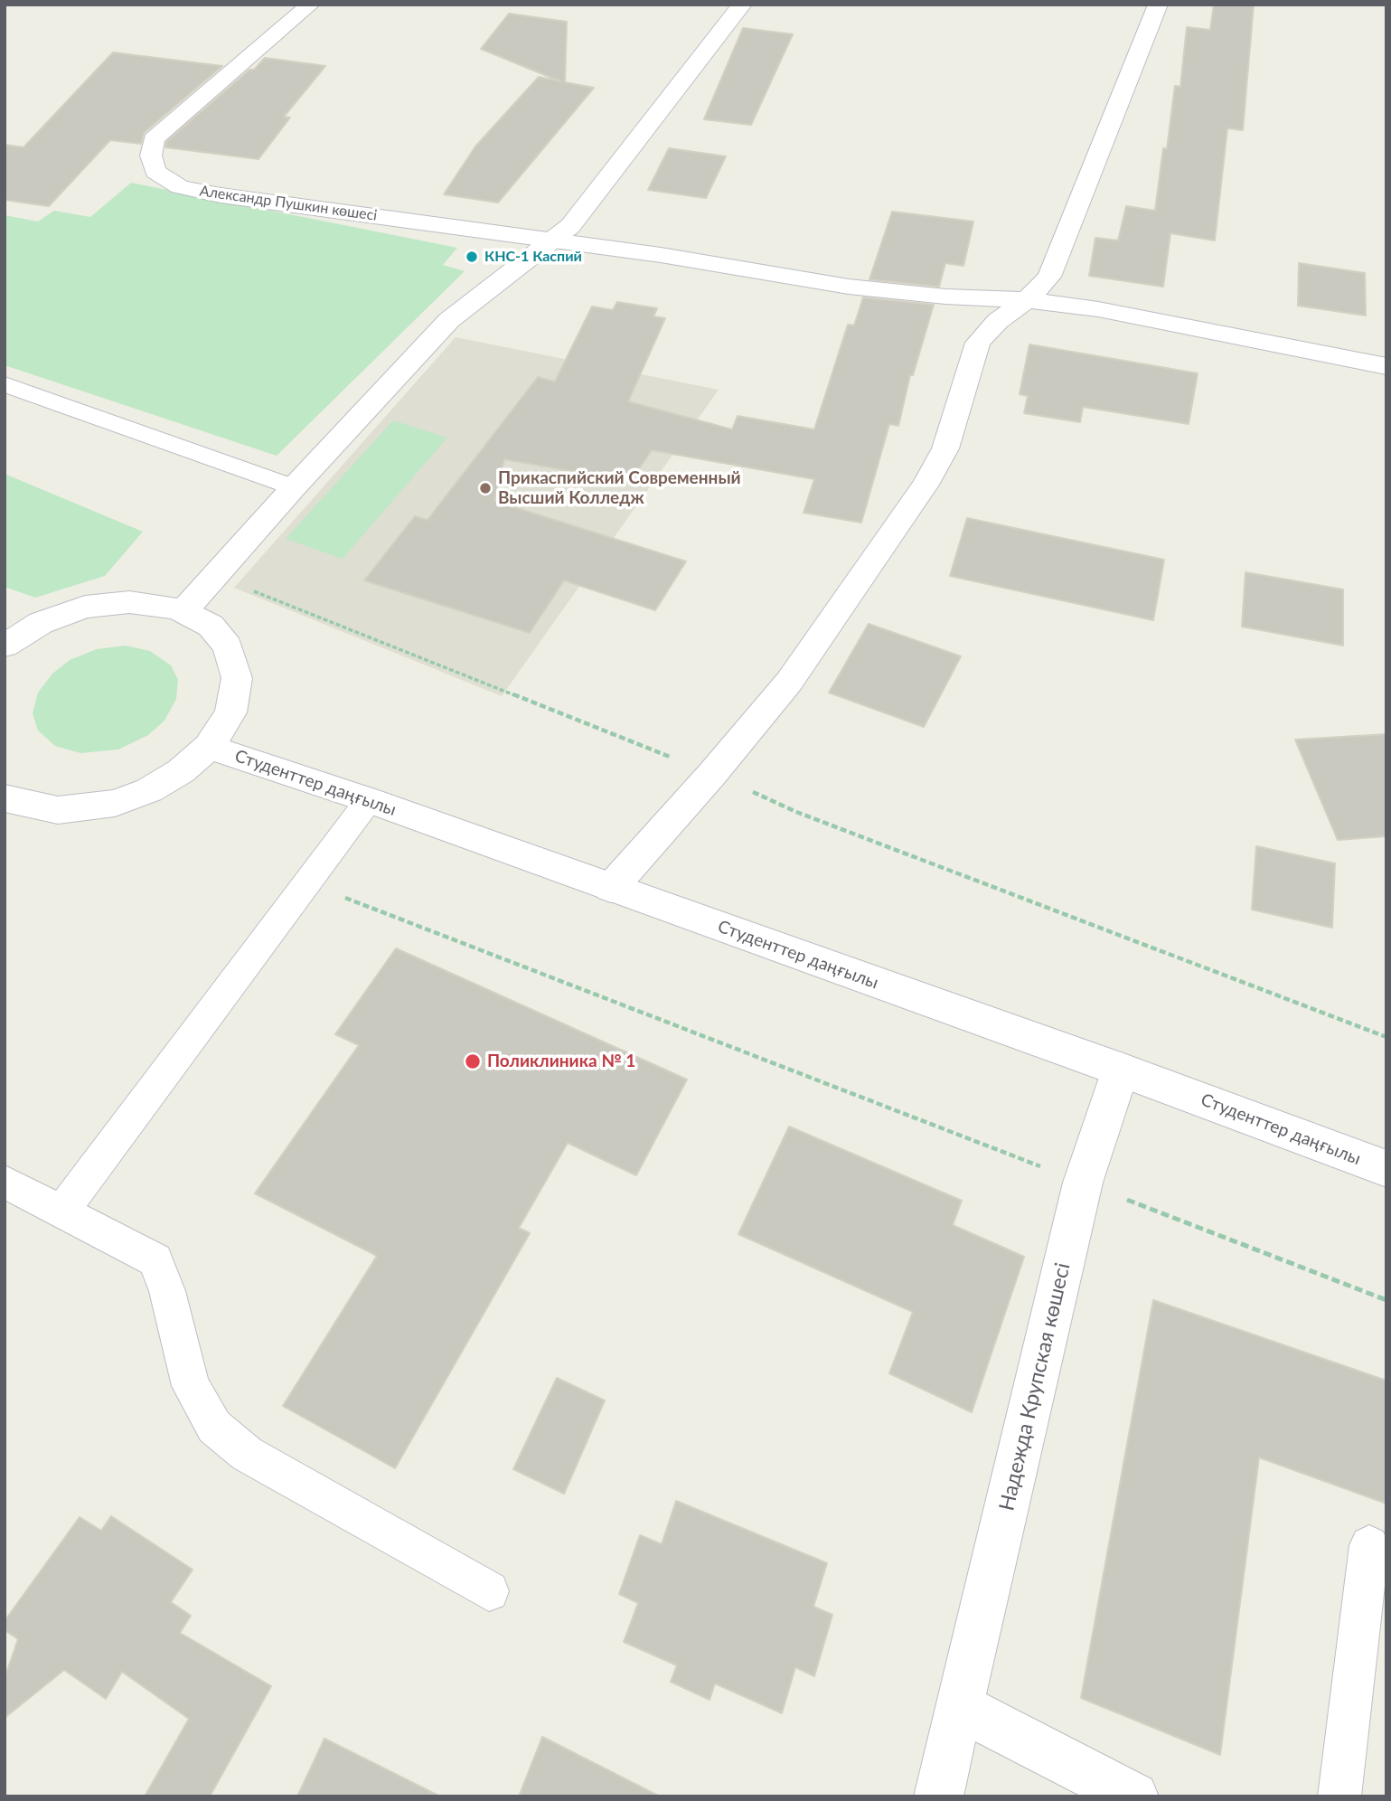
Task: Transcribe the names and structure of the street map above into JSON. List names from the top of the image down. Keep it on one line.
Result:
{"streets":{"street":["Александр Пушкин көшесі","Студенттер даңғылы","Надежда Крупская көшесі"]},"crossings":[["Студенттер даңғылы","Надежда Крупская көшесі"]],"places":["КНС-1 Каспий","Прикаспийский Современный Высший Колледж","Поликлиника № 1"]}
